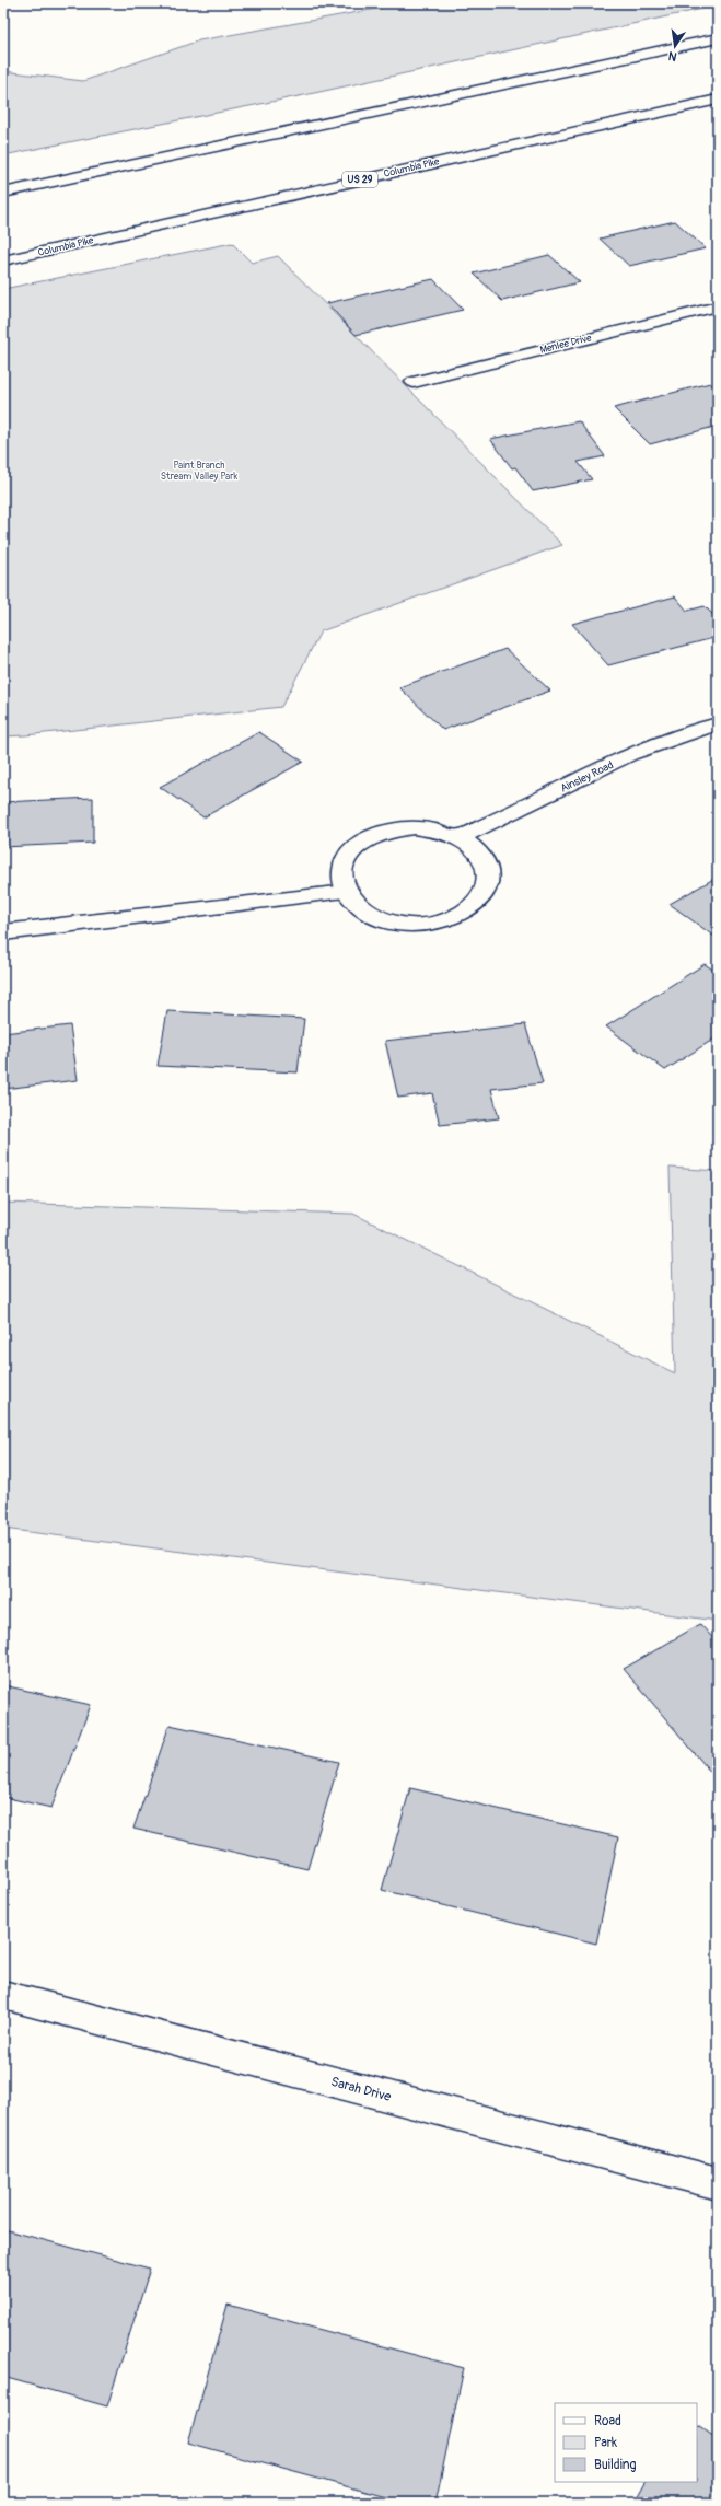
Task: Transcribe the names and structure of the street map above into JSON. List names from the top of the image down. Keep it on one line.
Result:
{"streets":{"main road":["Columbia Pike","US 29","Menlee Drive","Ainsley Road","Sarah Drive"]},"parks":["Paint Branch Stream Valley Park"],"legend":["Road","Park","Building"],"north":"bottom"}
